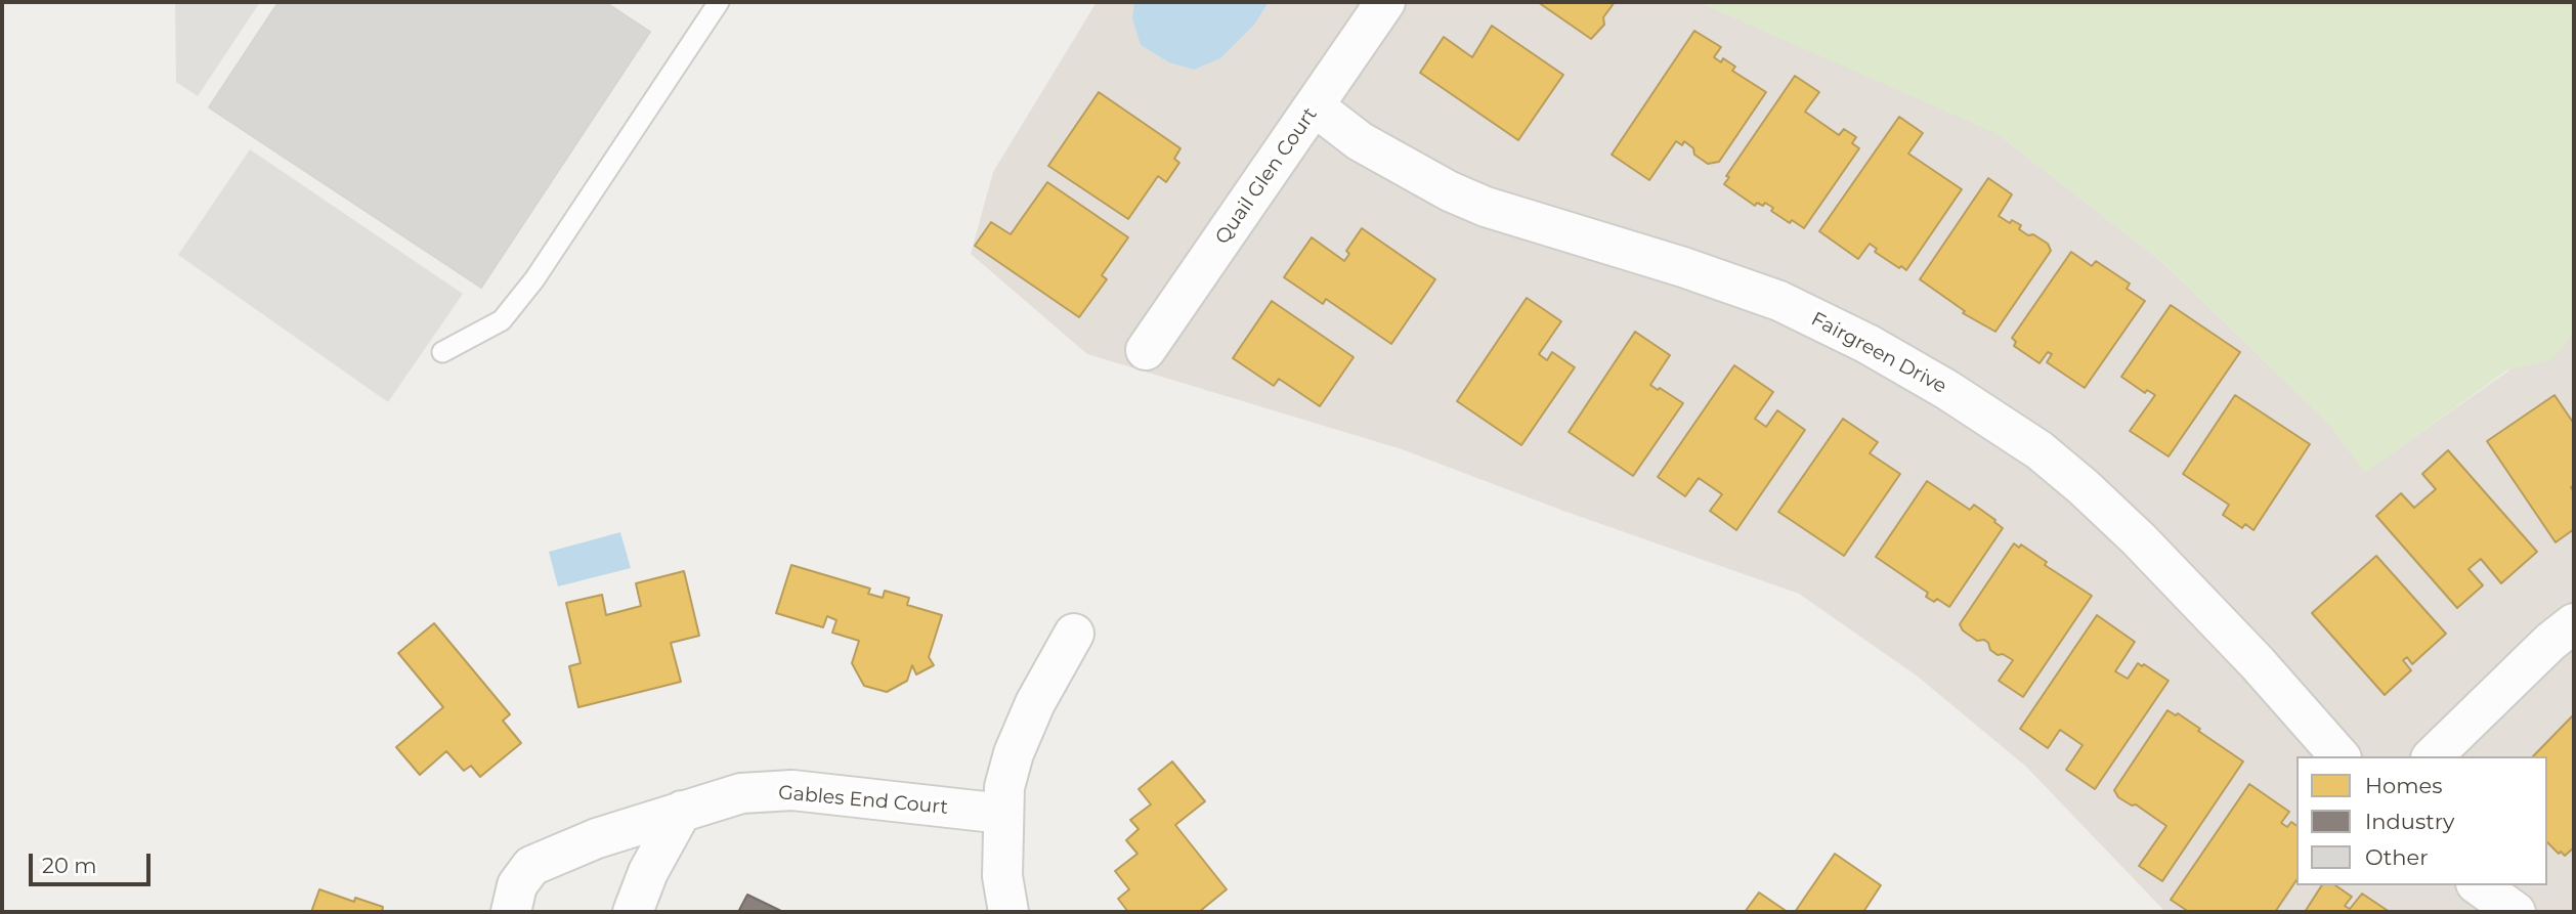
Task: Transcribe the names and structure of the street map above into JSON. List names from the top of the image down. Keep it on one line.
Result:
{"streets":{"street":["Quail Glen Court","Fairgreen Drive","Gables End Court"]},"crossings":[["Quail Glen Court","Fairgreen Drive"]],"legend":["Homes","Industry","Other"],"scale_bar":"20 m"}
